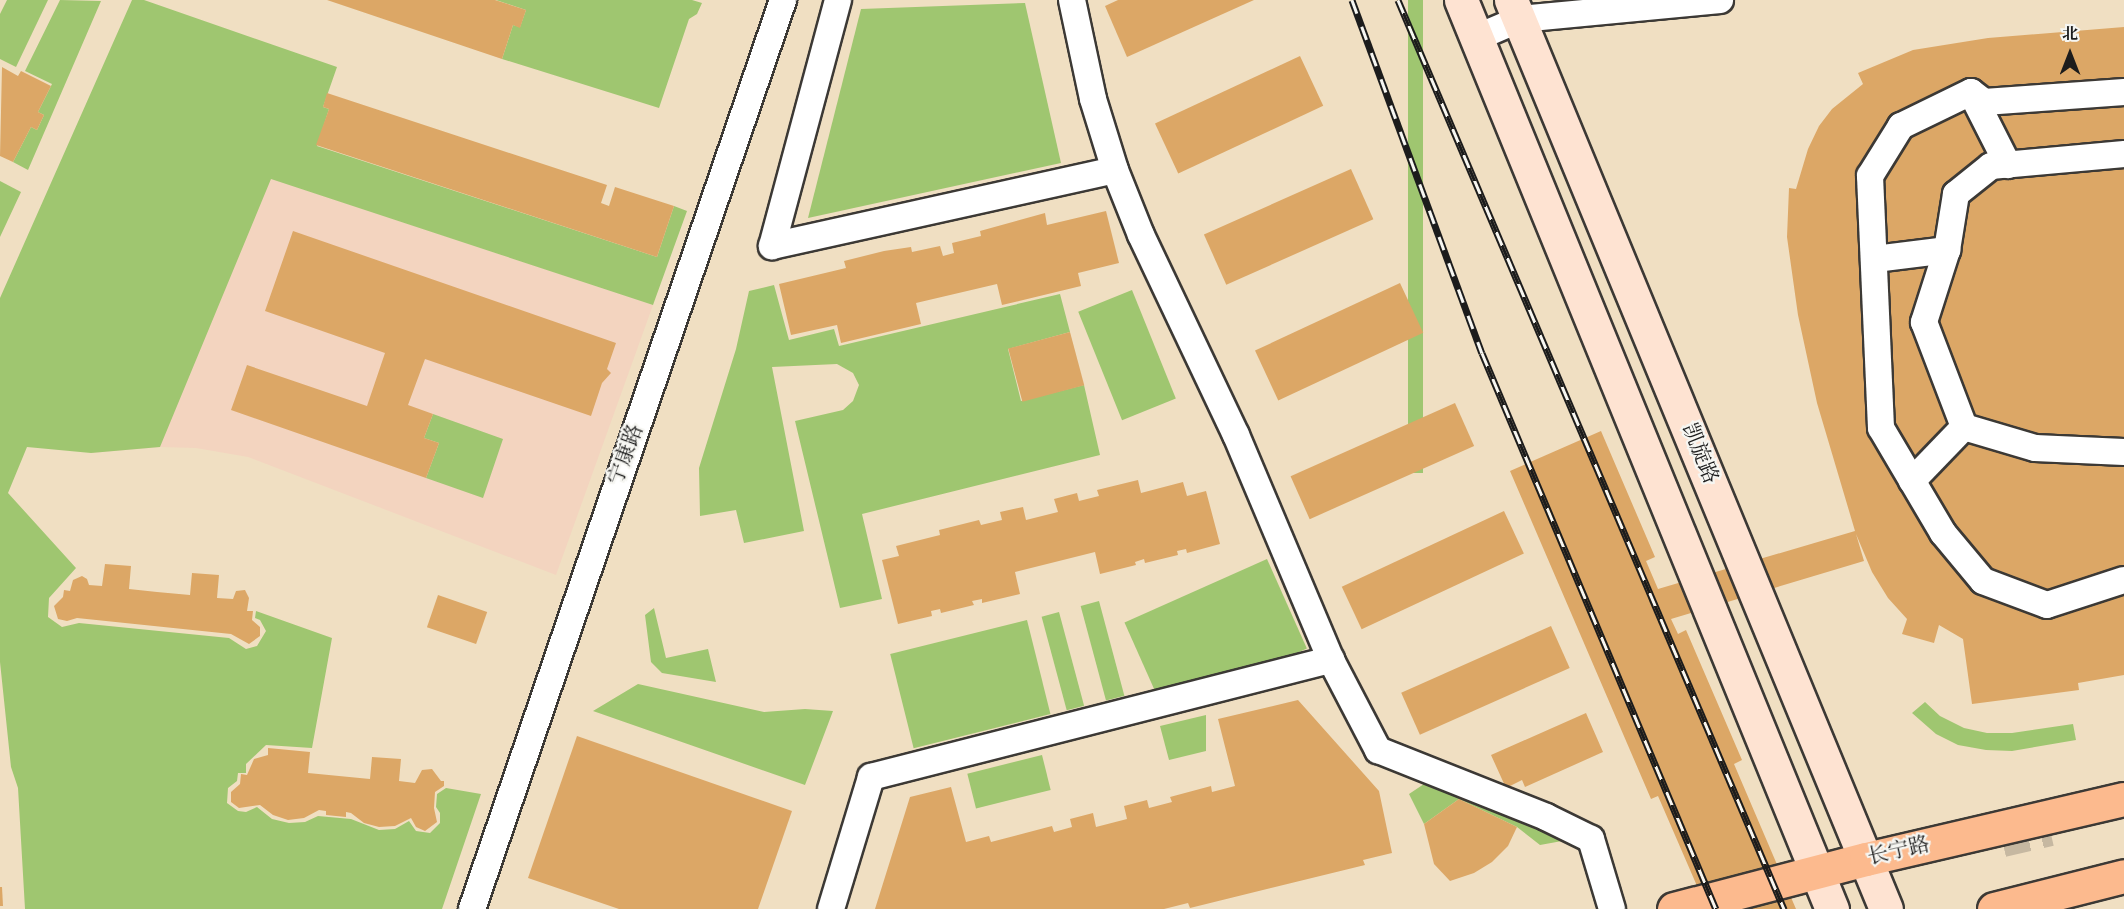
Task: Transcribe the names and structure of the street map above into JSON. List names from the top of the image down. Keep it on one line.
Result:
{"streets":{"main road":["长宁路"],"street":["凯旋路","宁康路"]},"crossings":[["凯旋路","长宁路"]],"north":"top"}
